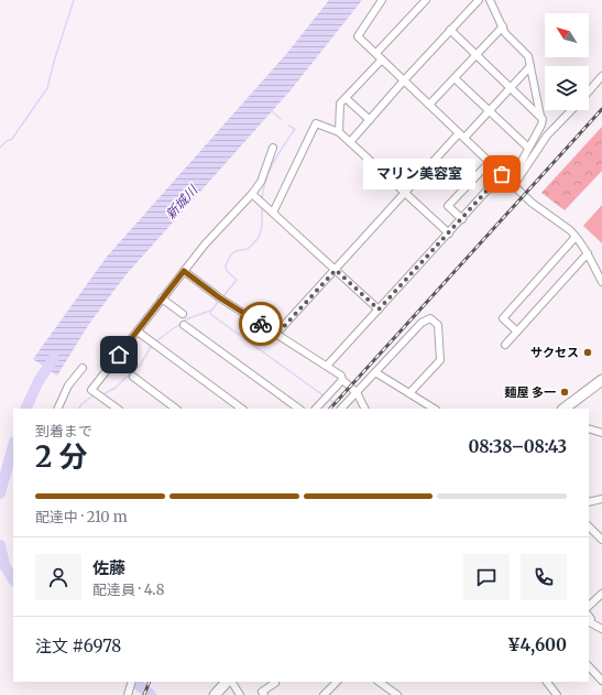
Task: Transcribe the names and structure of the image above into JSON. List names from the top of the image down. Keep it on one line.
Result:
{"water":["新城川"],"places":["マリン美容室","サクセス","麺屋 多一"],"north":"top left","page":{"bubble":"マリン美容室","heading":["2 分","到着まで","08:38–08:43"],"panel":["佐藤","配達員 · 4.8","注文 #6978","¥4,600"],"bar":"配達中 · 210 m"}}
